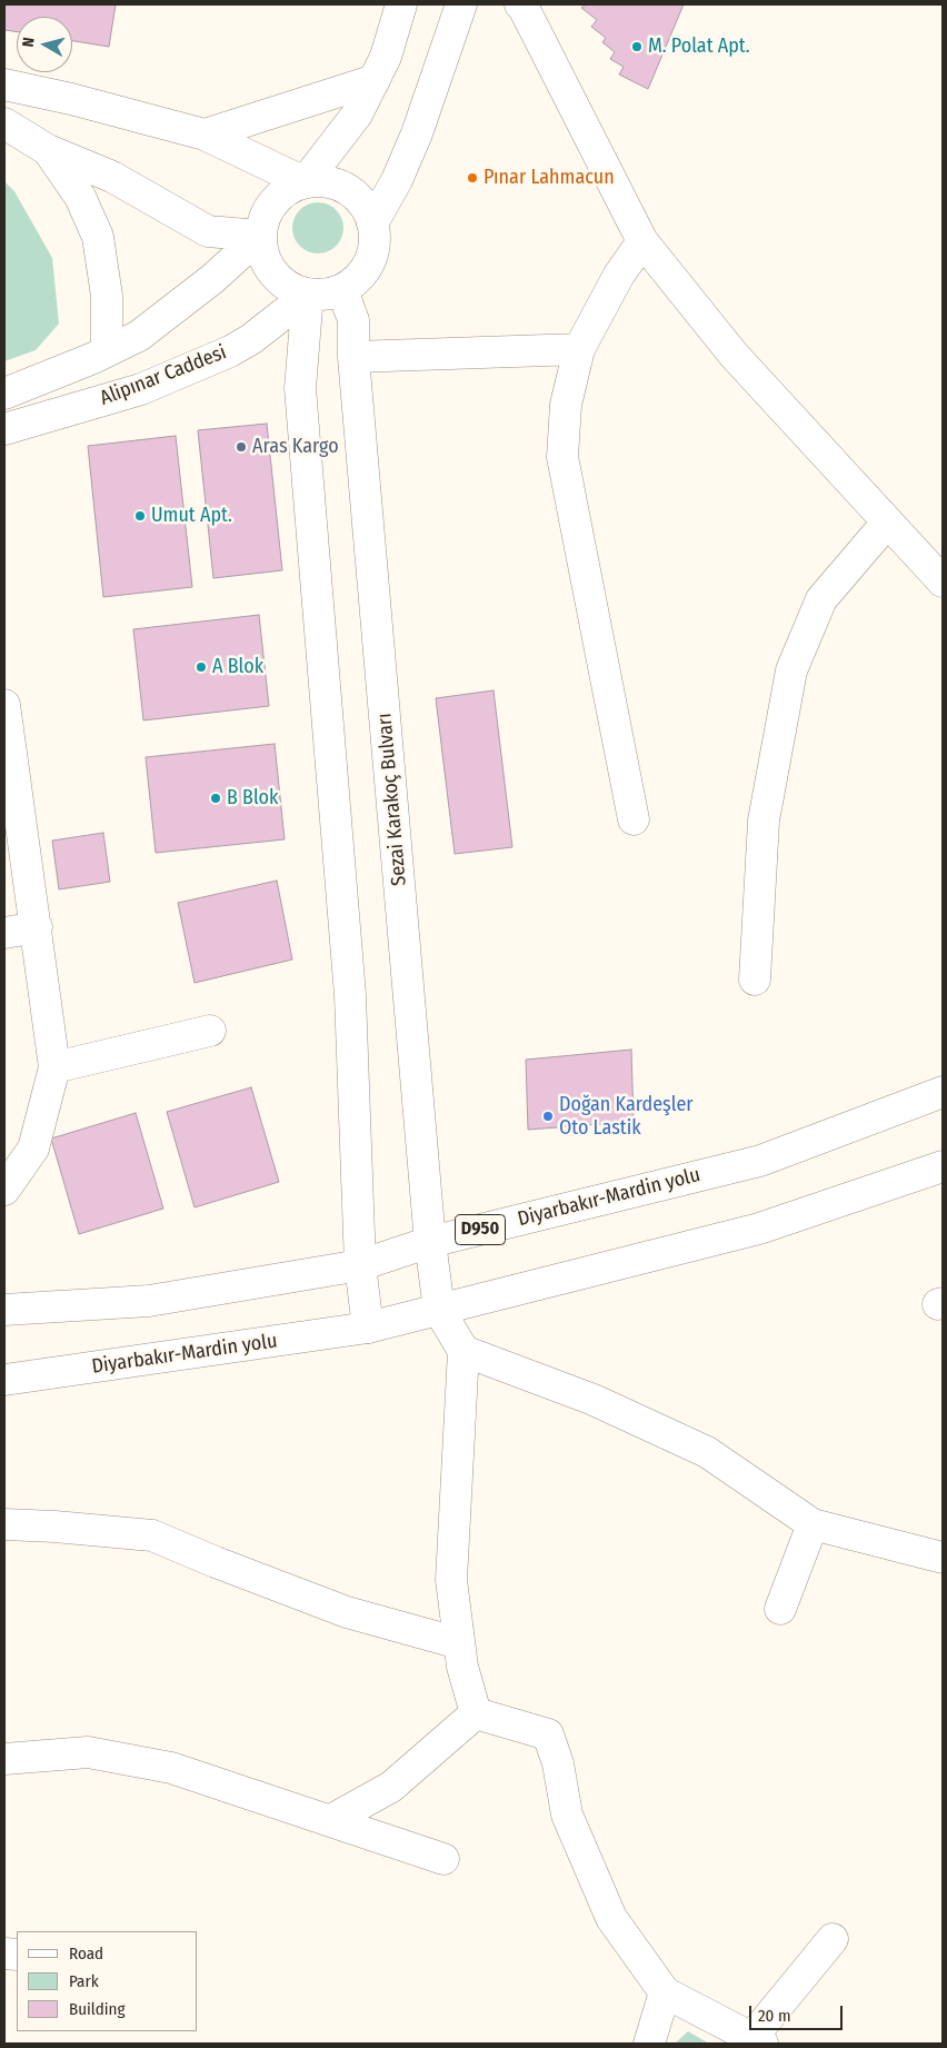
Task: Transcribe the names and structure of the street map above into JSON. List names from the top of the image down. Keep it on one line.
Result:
{"streets":{"main road":["Alipınar Caddesi","Sezai Karakoç Bulvarı","Diyarbakır-Mardin yolu","D950"]},"crossings":[["Alipınar Caddesi","Sezai Karakoç Bulvarı"],["Sezai Karakoç Bulvarı","Diyarbakır-Mardin yolu"]],"places":["M. Polat Apt.","Pınar Lahmacun","Aras Kargo","Umut Apt.","A Blok","B Blok","Doğan Kardeşler Oto Lastik"],"legend":["Road","Park","Building"],"scale_bar":"20 m","north":"left"}
